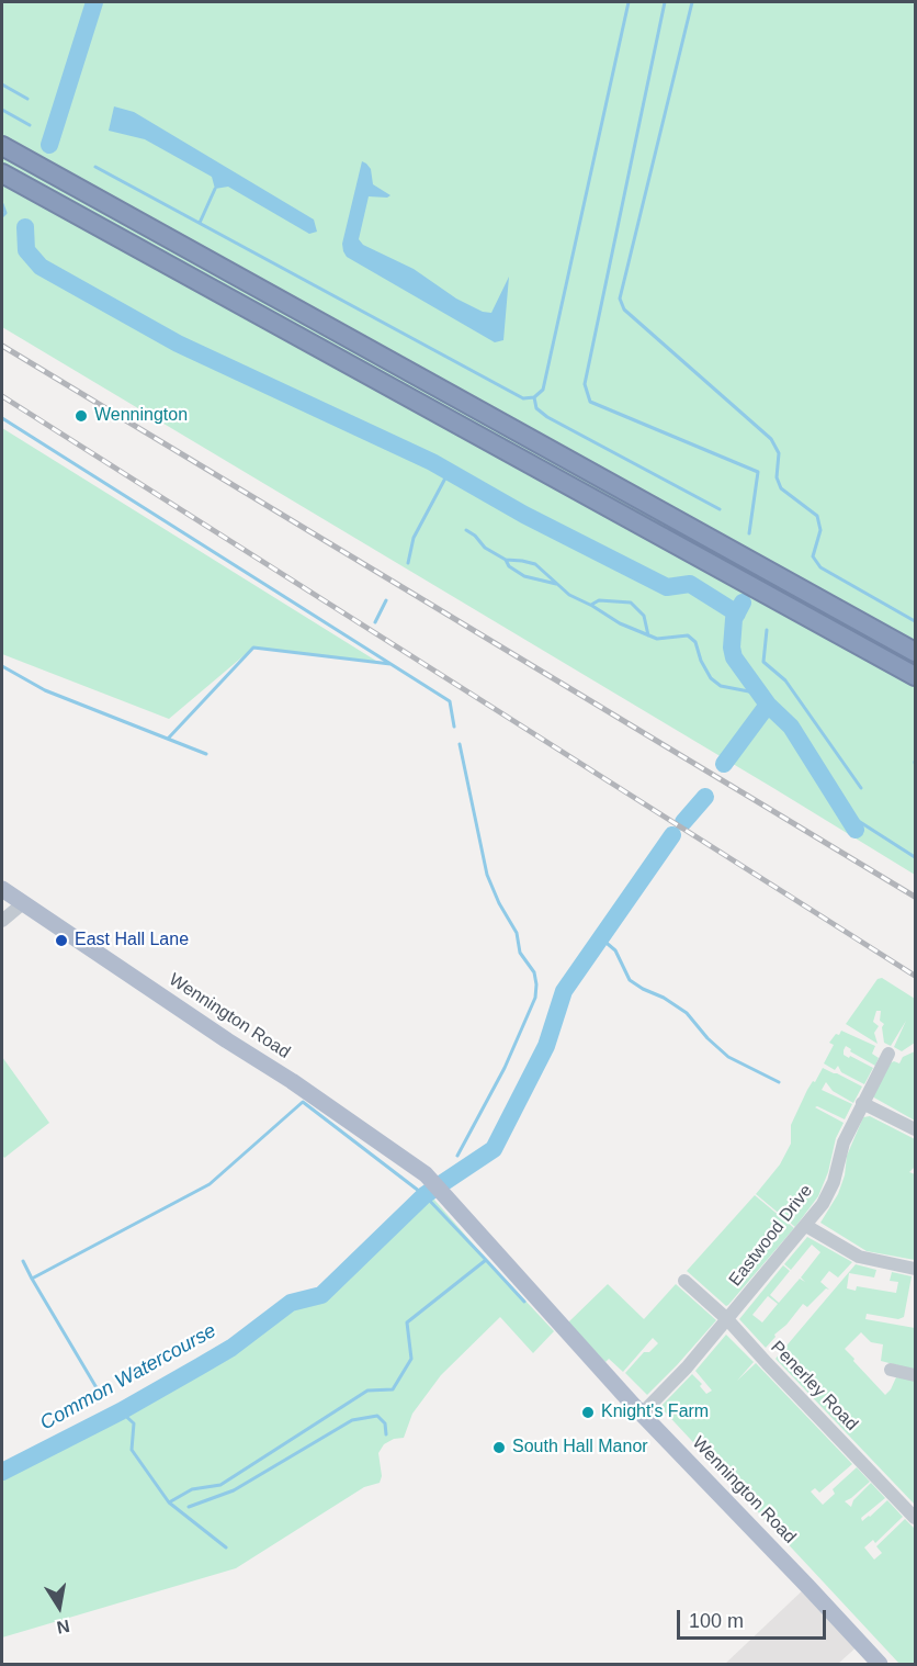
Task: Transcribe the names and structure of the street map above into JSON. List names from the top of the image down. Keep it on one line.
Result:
{"streets":{"main road":["Wennington Road"],"street":["Eastwood Drive","Penerley Road"]},"crossings":[["Wennington Road","Eastwood Drive"],["Eastwood Drive","Penerley Road"]],"water":["Common Watercourse"],"places":["Wennington","East Hall Lane","Knight's Farm","South Hall Manor"],"scale_bar":"100 m","north":"bottom"}
